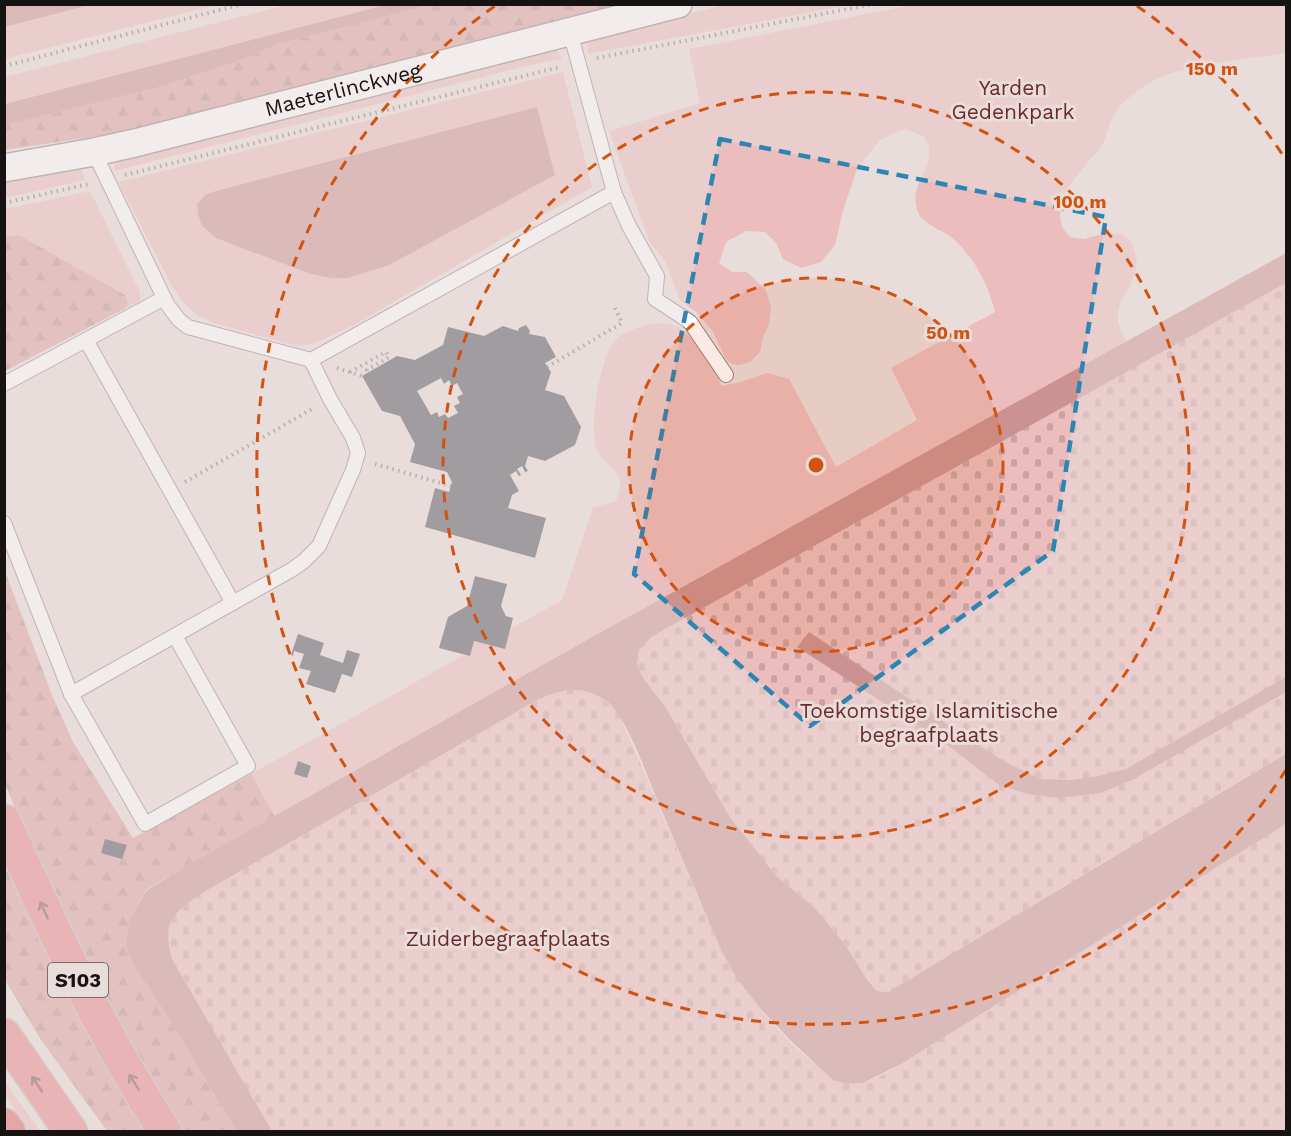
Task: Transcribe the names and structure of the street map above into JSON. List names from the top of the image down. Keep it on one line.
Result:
{"streets":{"highway":["S103"],"street":["Maeterlinckweg"]},"parks":["Yarden Gedenkpark","Toekomstige Islamitische begraafplaats","Zuiderbegraafplaats"],"rings":["150 m","100 m","50 m"]}
